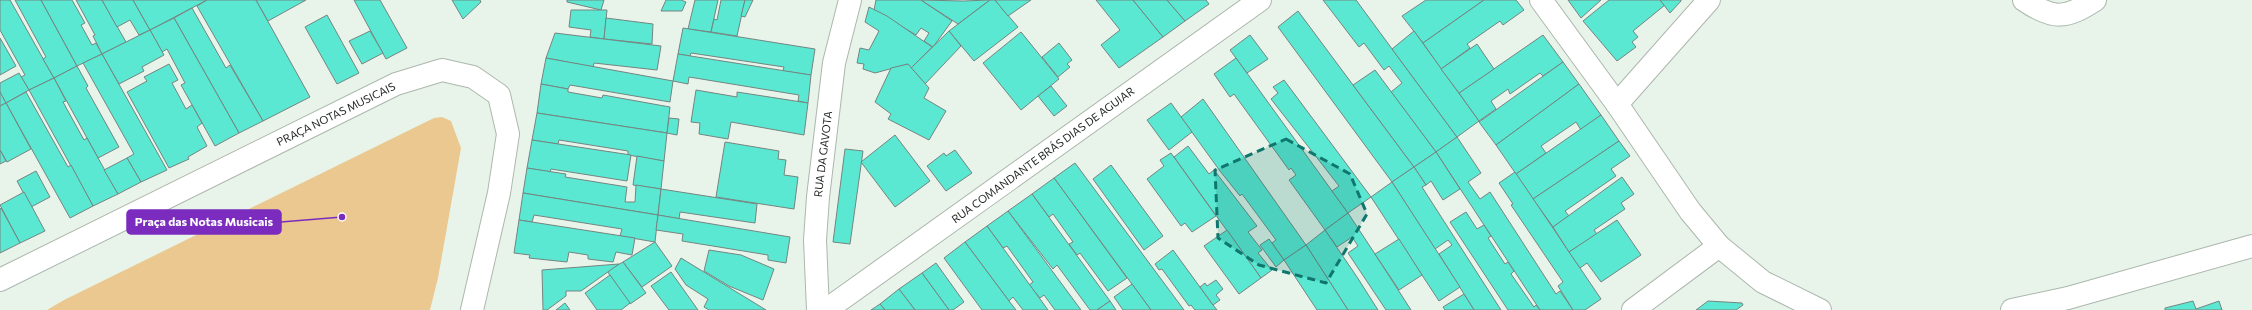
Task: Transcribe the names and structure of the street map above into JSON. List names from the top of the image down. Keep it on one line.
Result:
{"streets":{"street":["PRAÇA NOTAS MUSICAIS","RUA DA GAVOTA","RUA COMANDANTE BRÁS DIAS DE AGUIAR"]},"places":["Praça das Notas Musicais"]}
